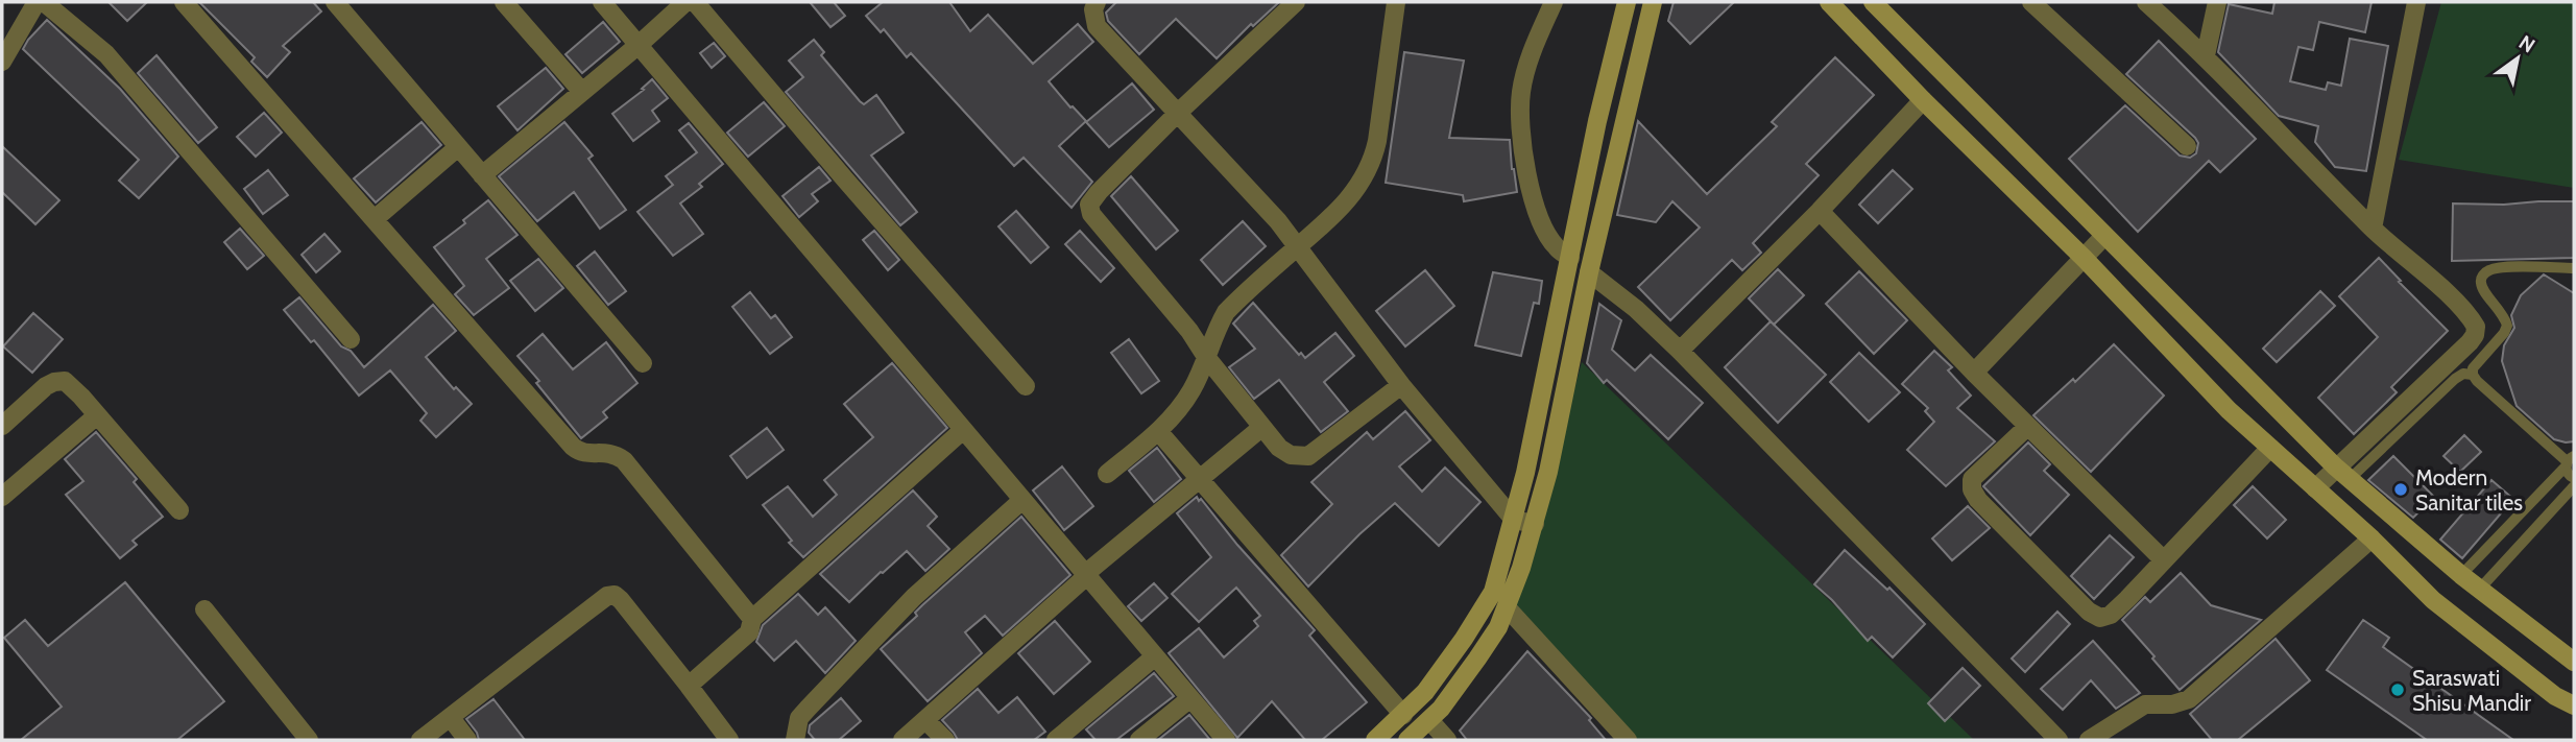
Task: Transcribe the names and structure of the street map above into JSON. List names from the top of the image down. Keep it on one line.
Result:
{"places":["Modern Sanitar tiles","Saraswati Shisu Mandir"],"north":"top right"}
